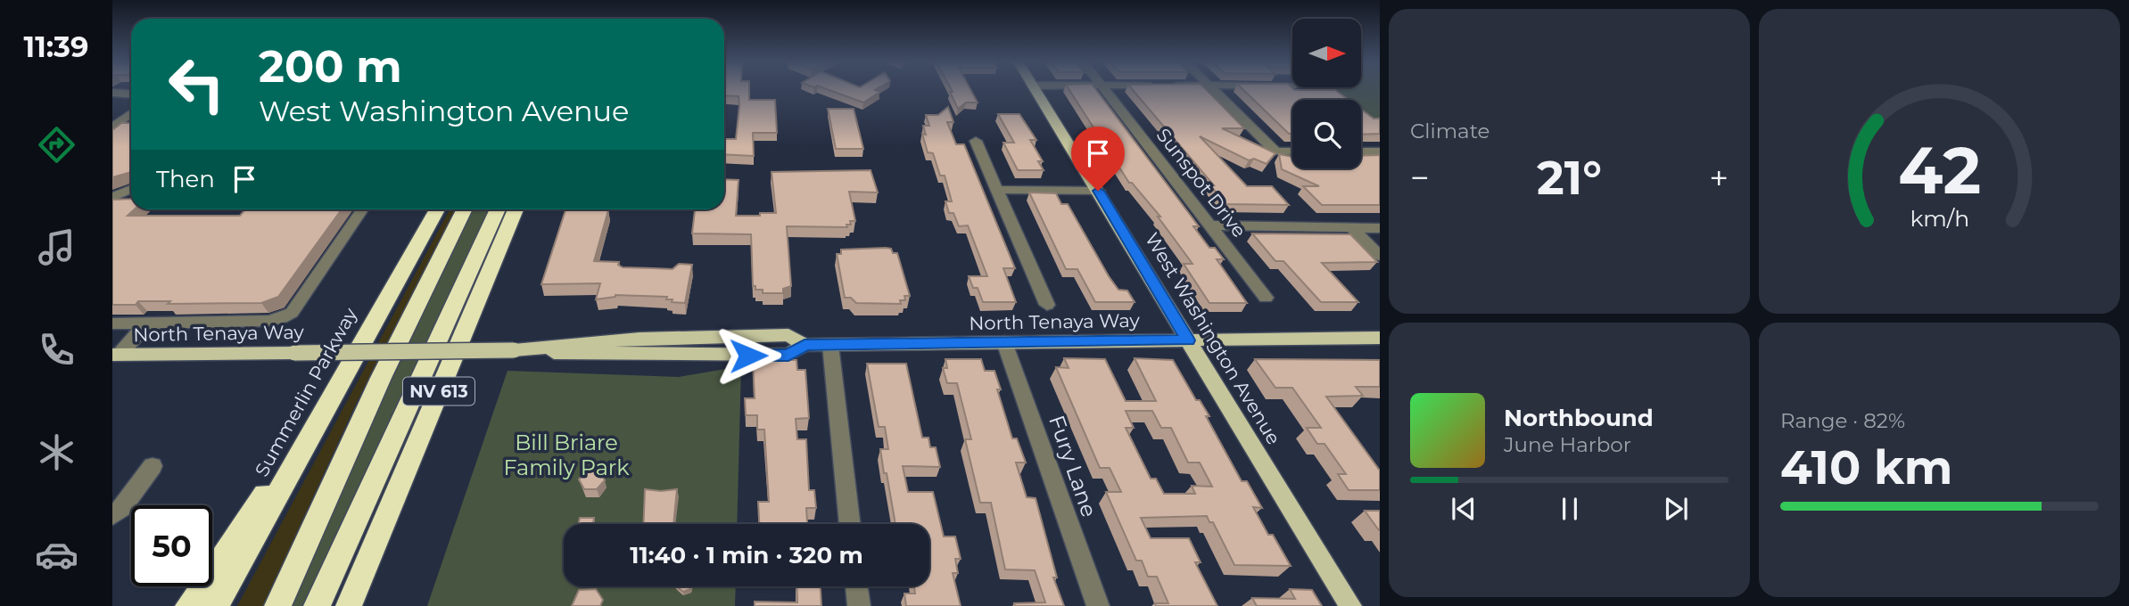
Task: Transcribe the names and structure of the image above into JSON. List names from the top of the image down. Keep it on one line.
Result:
{"streets":{"highway":["NV 613","Summerlin Parkway"],"main road":["North Tenaya Way","West Washington Avenue"],"street":["Sunspot Drive","Fury Lane"]},"crossings":[["North Tenaya Way","West Washington Avenue"],["North Tenaya Way","Fury Lane"]],"parks":["Bill Briare Family Park"],"north":"right","page":{"tabs":"11:39","tile":["Climate",["Range · 82%","410 km"]],"turn":["200 m","West Washington Avenue"],"then":"Then","heat":["−","21°","+"],"song":["Northbound","June Harbor"],"limit":"50","trip":"11:40 · 1 min · 320 m","gauge":["42","km/h"]}}
